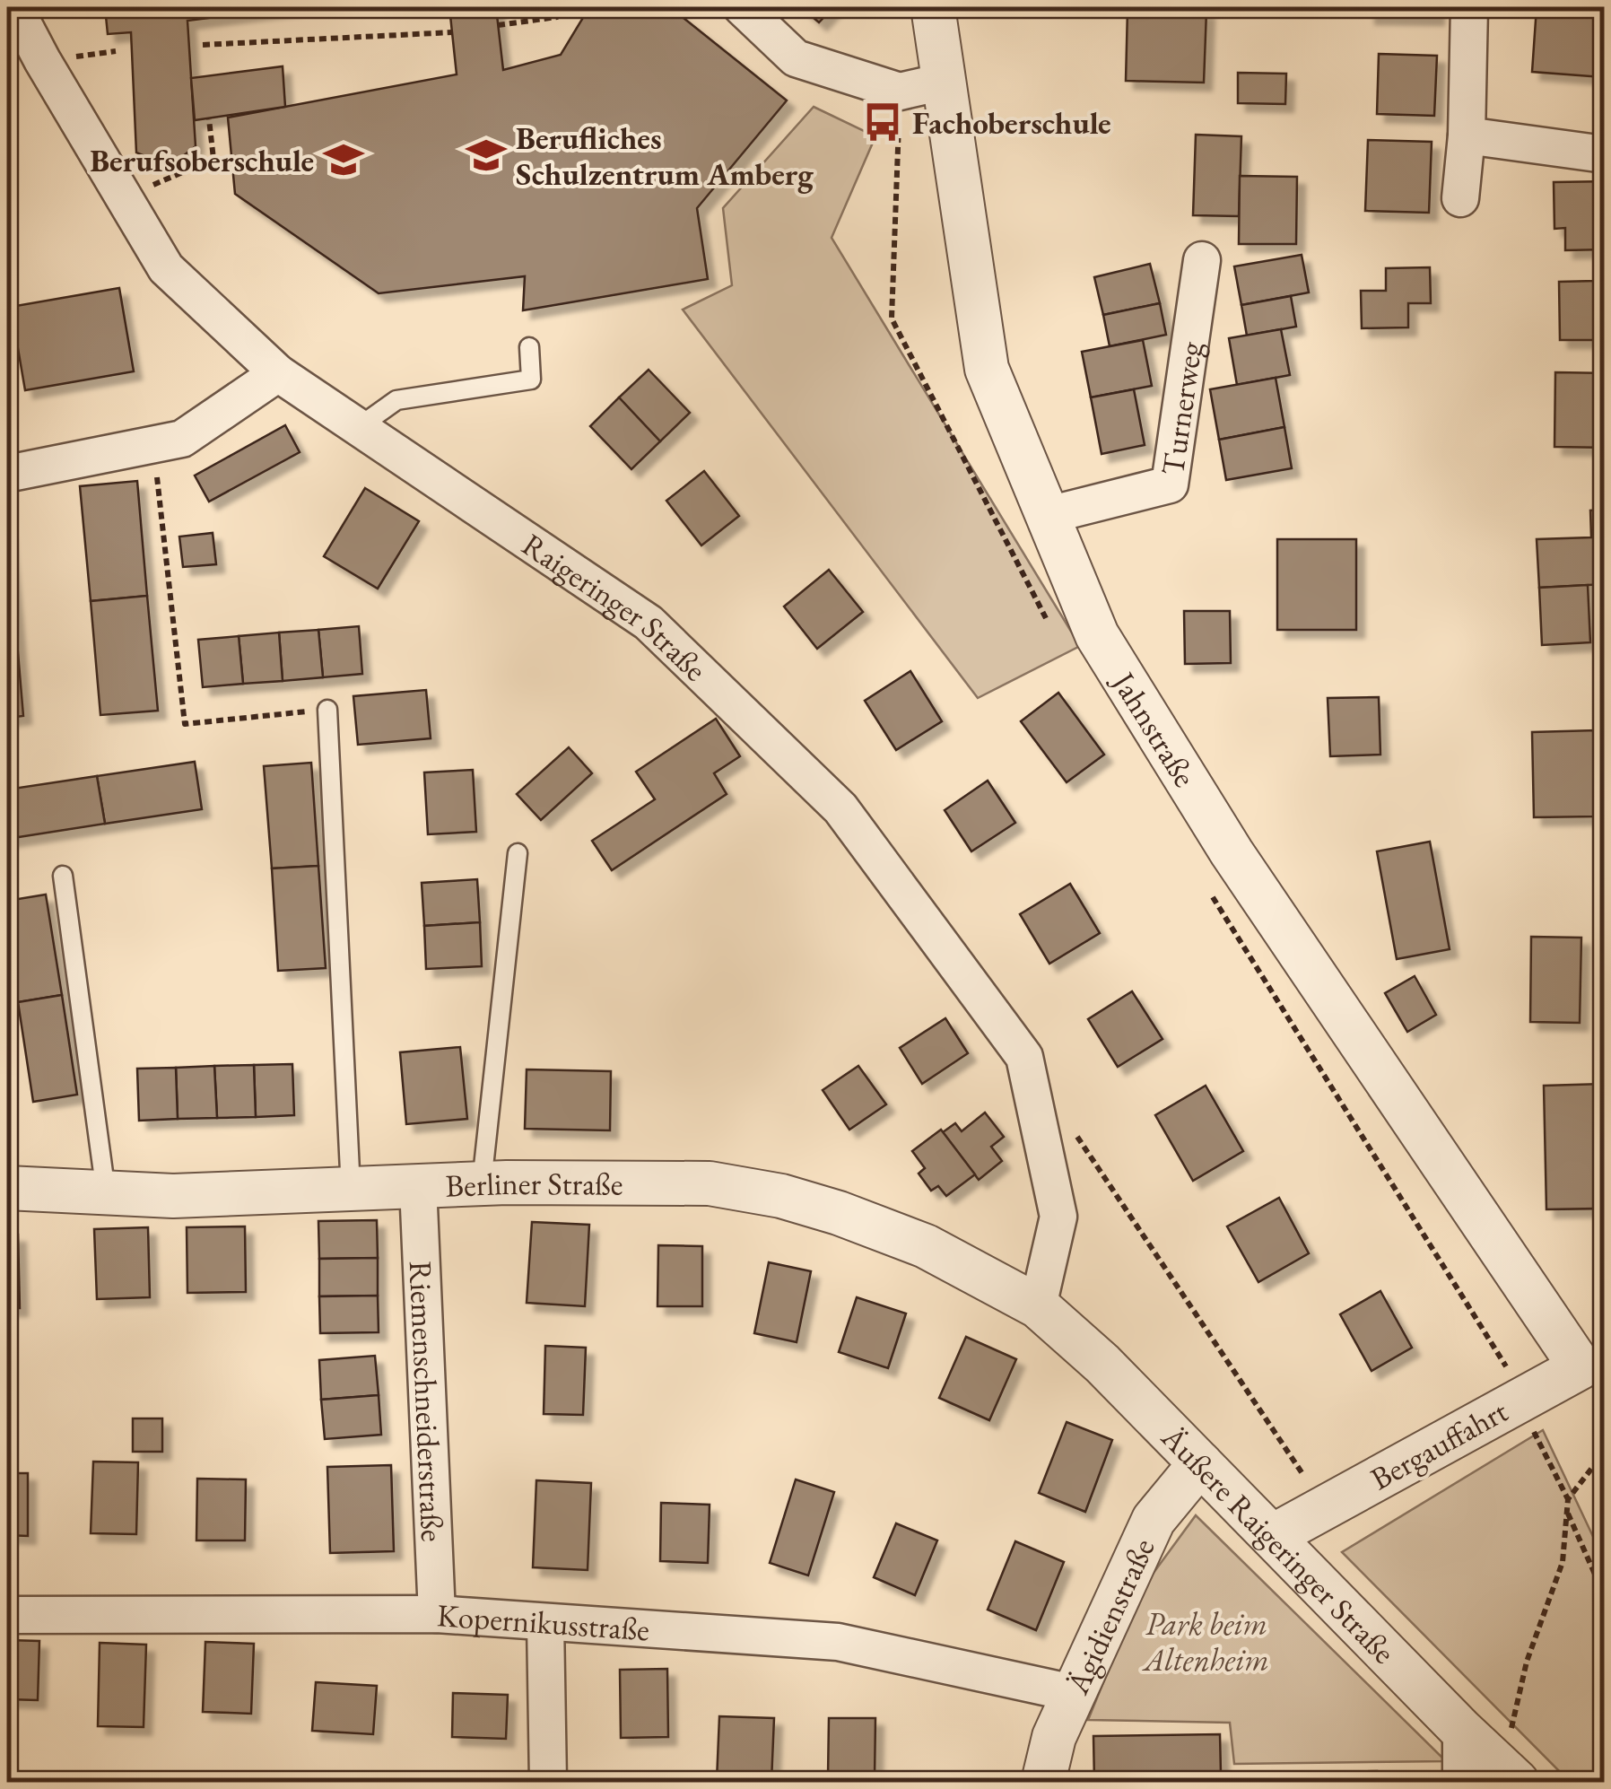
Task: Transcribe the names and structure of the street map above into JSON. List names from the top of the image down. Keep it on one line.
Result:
{"streets":{"street":["Turnerweg","Raigeringer Straße","Jahnstraße","Berliner Straße","Riemenschneiderstraße","Bergauffahrt","Äußere Raigeringer Straße","Ägidienstraße","Kopernikusstraße"]},"crossings":[["Turnerweg","Jahnstraße"],["Raigeringer Straße","Berliner Straße"],["Raigeringer Straße","Äußere Raigeringer Straße"],["Jahnstraße","Bergauffahrt"],["Berliner Straße","Riemenschneiderstraße"],["Berliner Straße","Äußere Raigeringer Straße"],["Riemenschneiderstraße","Kopernikusstraße"],["Bergauffahrt","Äußere Raigeringer Straße"],["Äußere Raigeringer Straße","Ägidienstraße"],["Ägidienstraße","Kopernikusstraße"]],"parks":["Park beim Altenheim"],"places":{"bus stop":["Fachoberschule"],"school or university":["Berufliches Schulzentrum Amberg","Berufsoberschule"]}}
